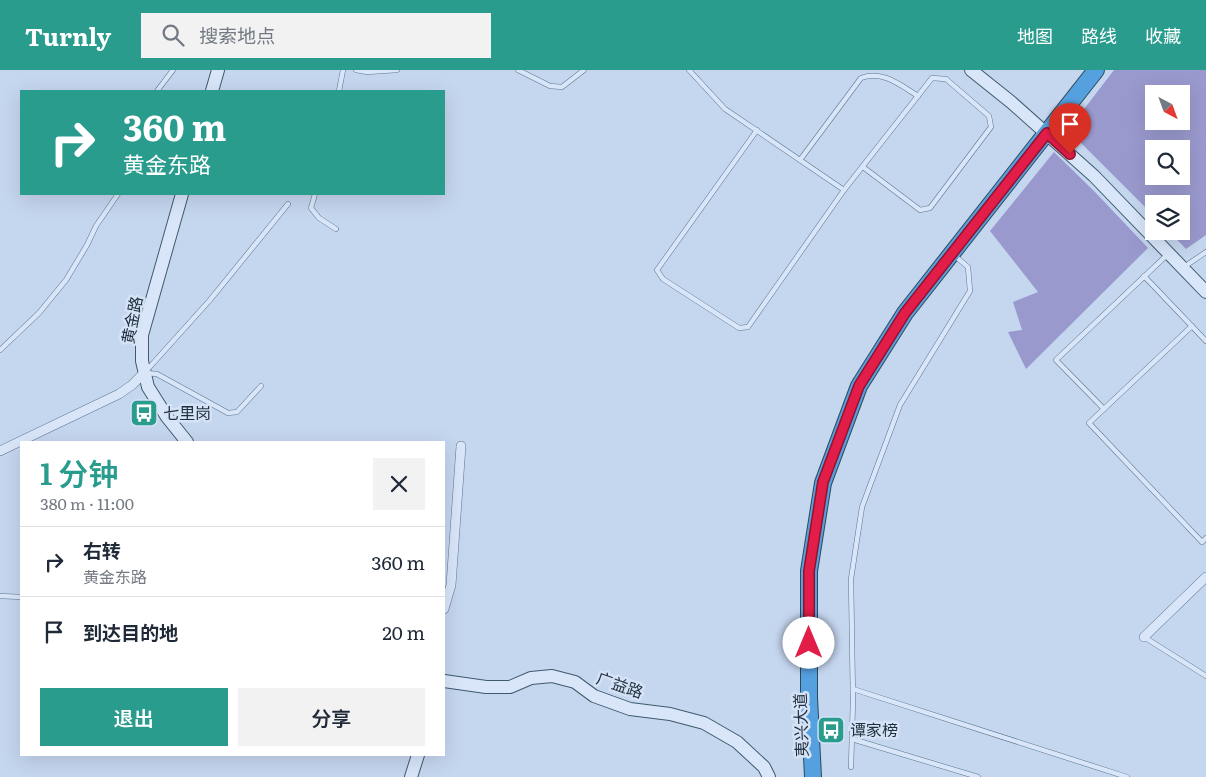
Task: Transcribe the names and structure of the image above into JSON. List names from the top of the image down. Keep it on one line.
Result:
{"streets":{"highway":["夷兴大道"],"street":["黄金路","广益路"]},"places":{"bus stop":["七里岗","谭家榜"]},"north":"bottom right","page":{"header":"Turnly","search":"搜索地点","nav":["地图","路线","收藏"],"turn":["360 m","黄金东路"],"heading":["1 分钟","380 m · 11:00"],"list":[{"name":"右转","note":"黄金东路","value":"360 m"},{"name":"到达目的地","value":"20 m"}],"buttons":["退出","分享"]}}
